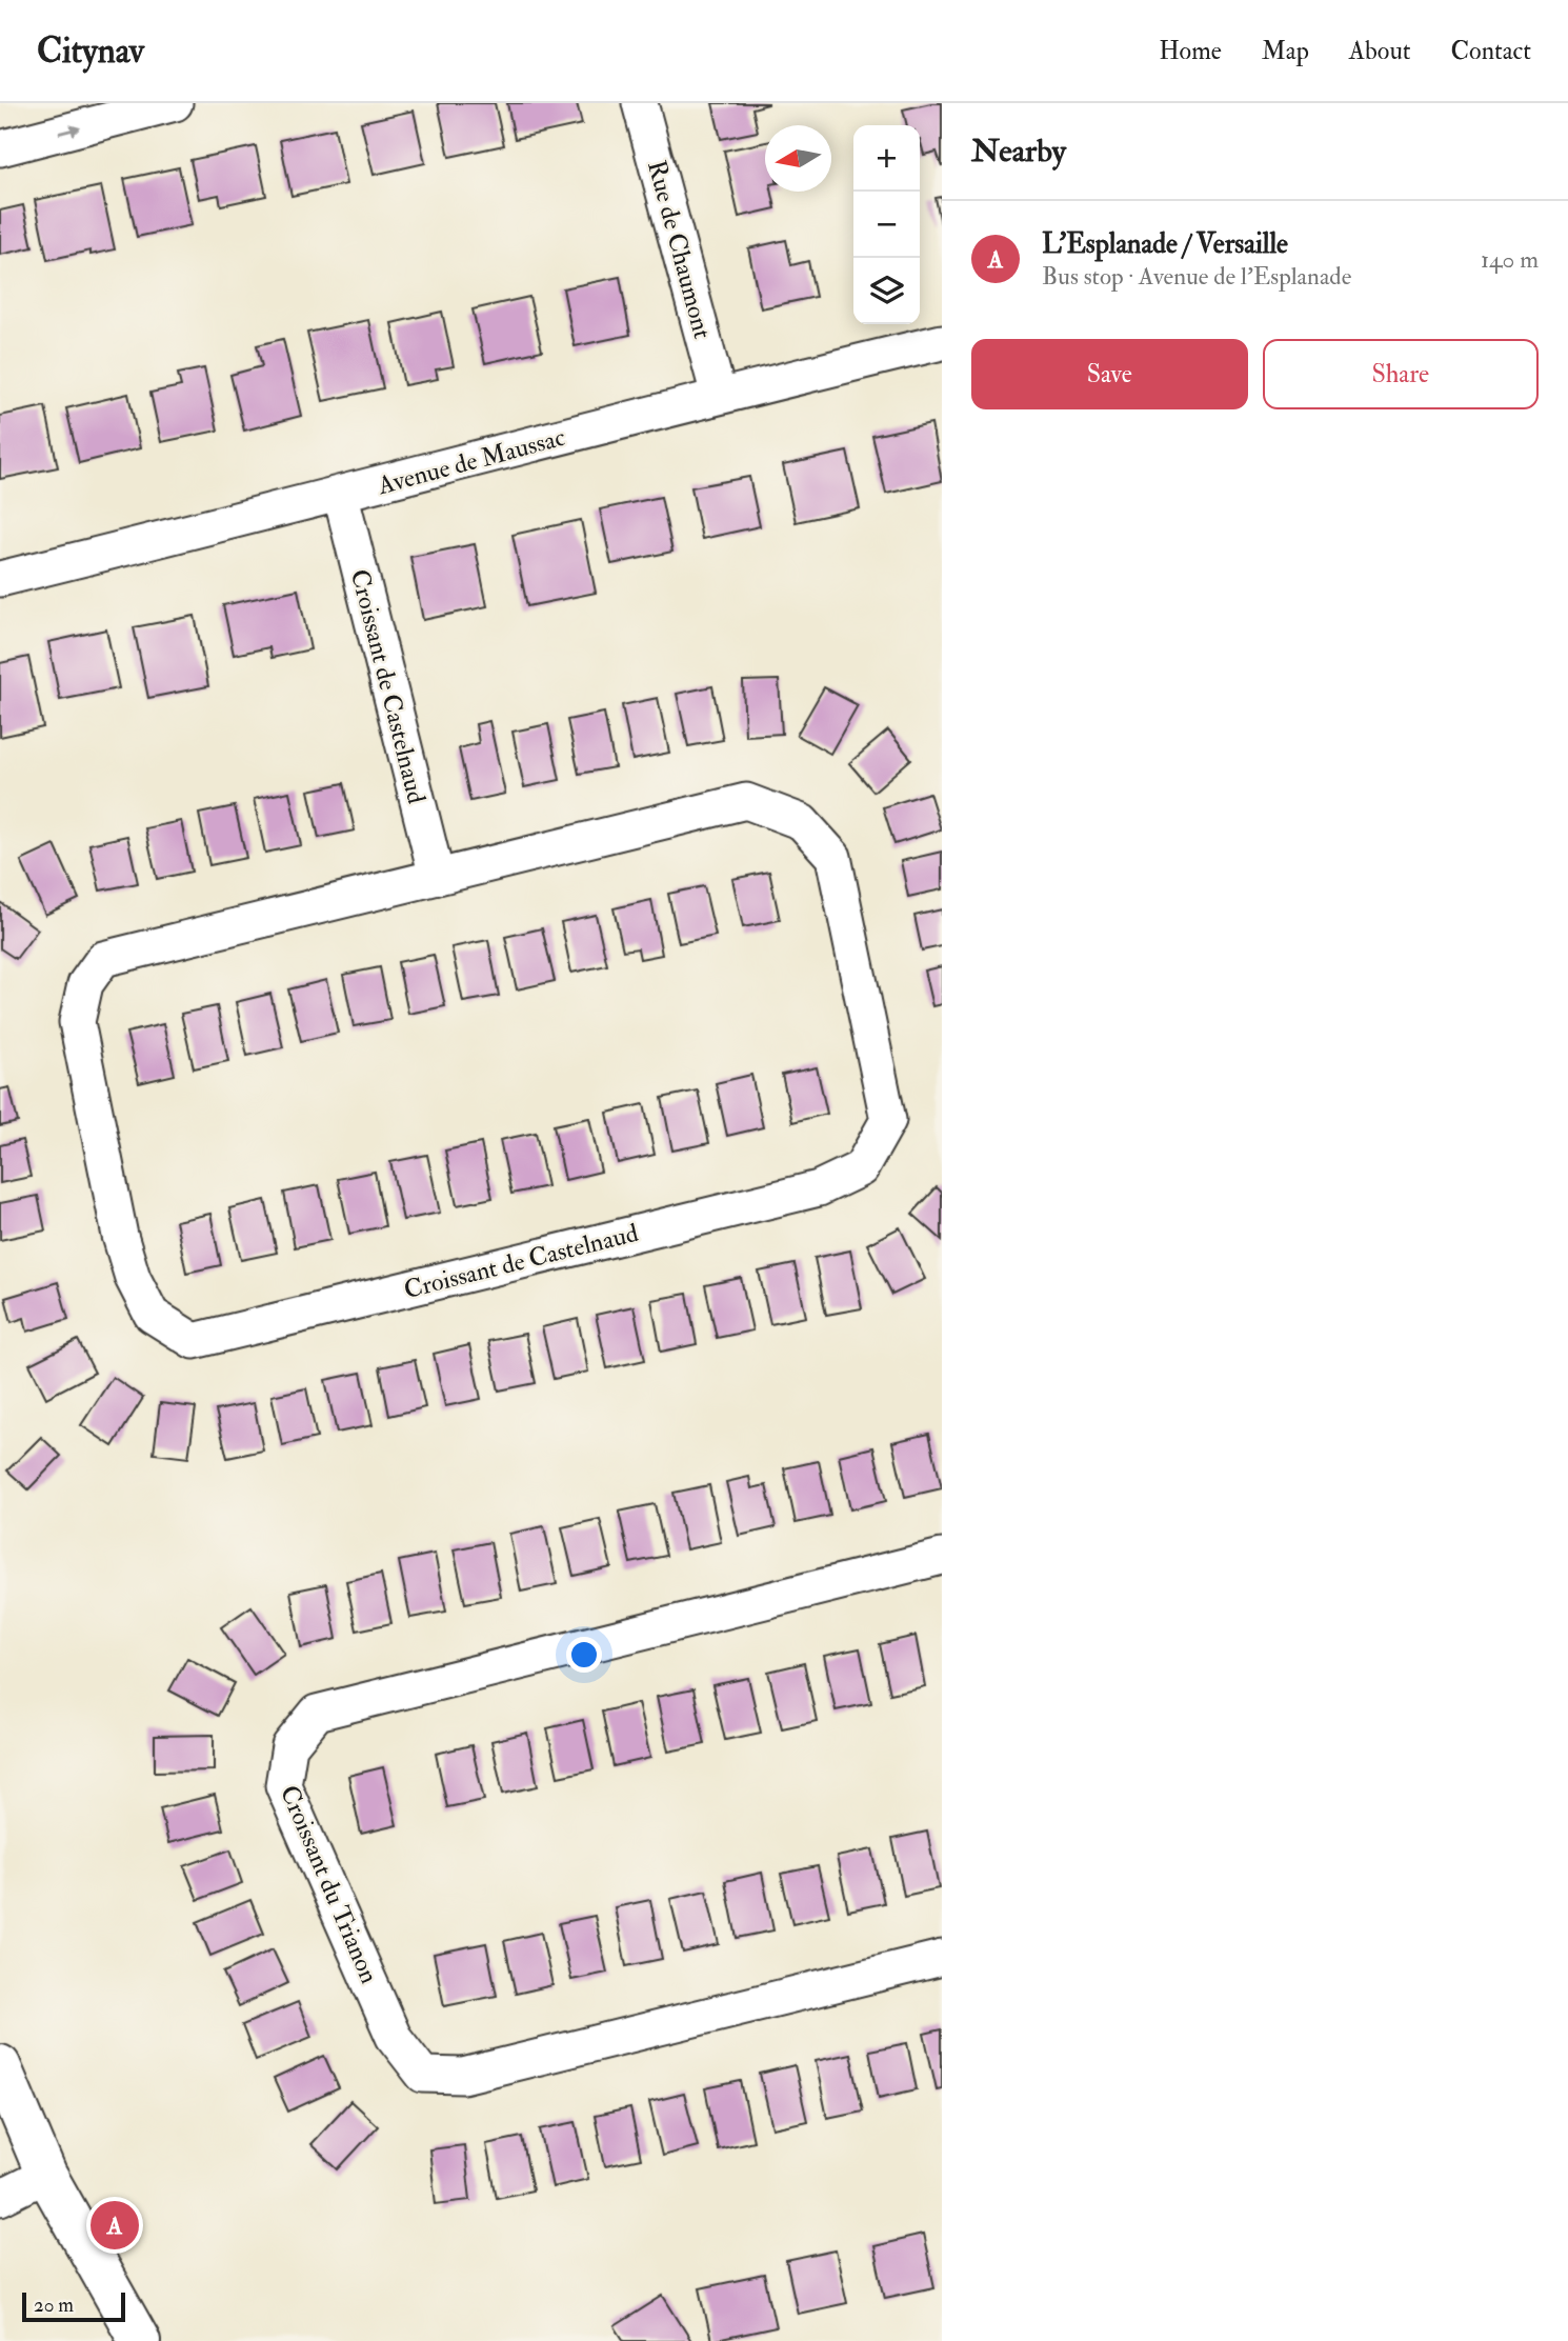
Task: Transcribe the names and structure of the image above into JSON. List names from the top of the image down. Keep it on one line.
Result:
{"streets":{"street":["Rue de Chaumont","Avenue de Maussac","Croissant de Castelnaud","Croissant du Trianon"]},"crossings":[["Rue de Chaumont","Avenue de Maussac"],["Avenue de Maussac","Croissant de Castelnaud"]],"scale_bar":"20 m","north":"left","page":{"header":"Citynav","nav":["Home","Map","About","Contact"],"heading":"Nearby","map_buttons":["+","−"],"list":[{"mark":"A","name":"L'Esplanade / Versaille","note":"Bus stop · Avenue de l'Esplanade","value":"140 m"}],"buttons":["Save","Share"],"pins":"A","scale":"20 m"}}
